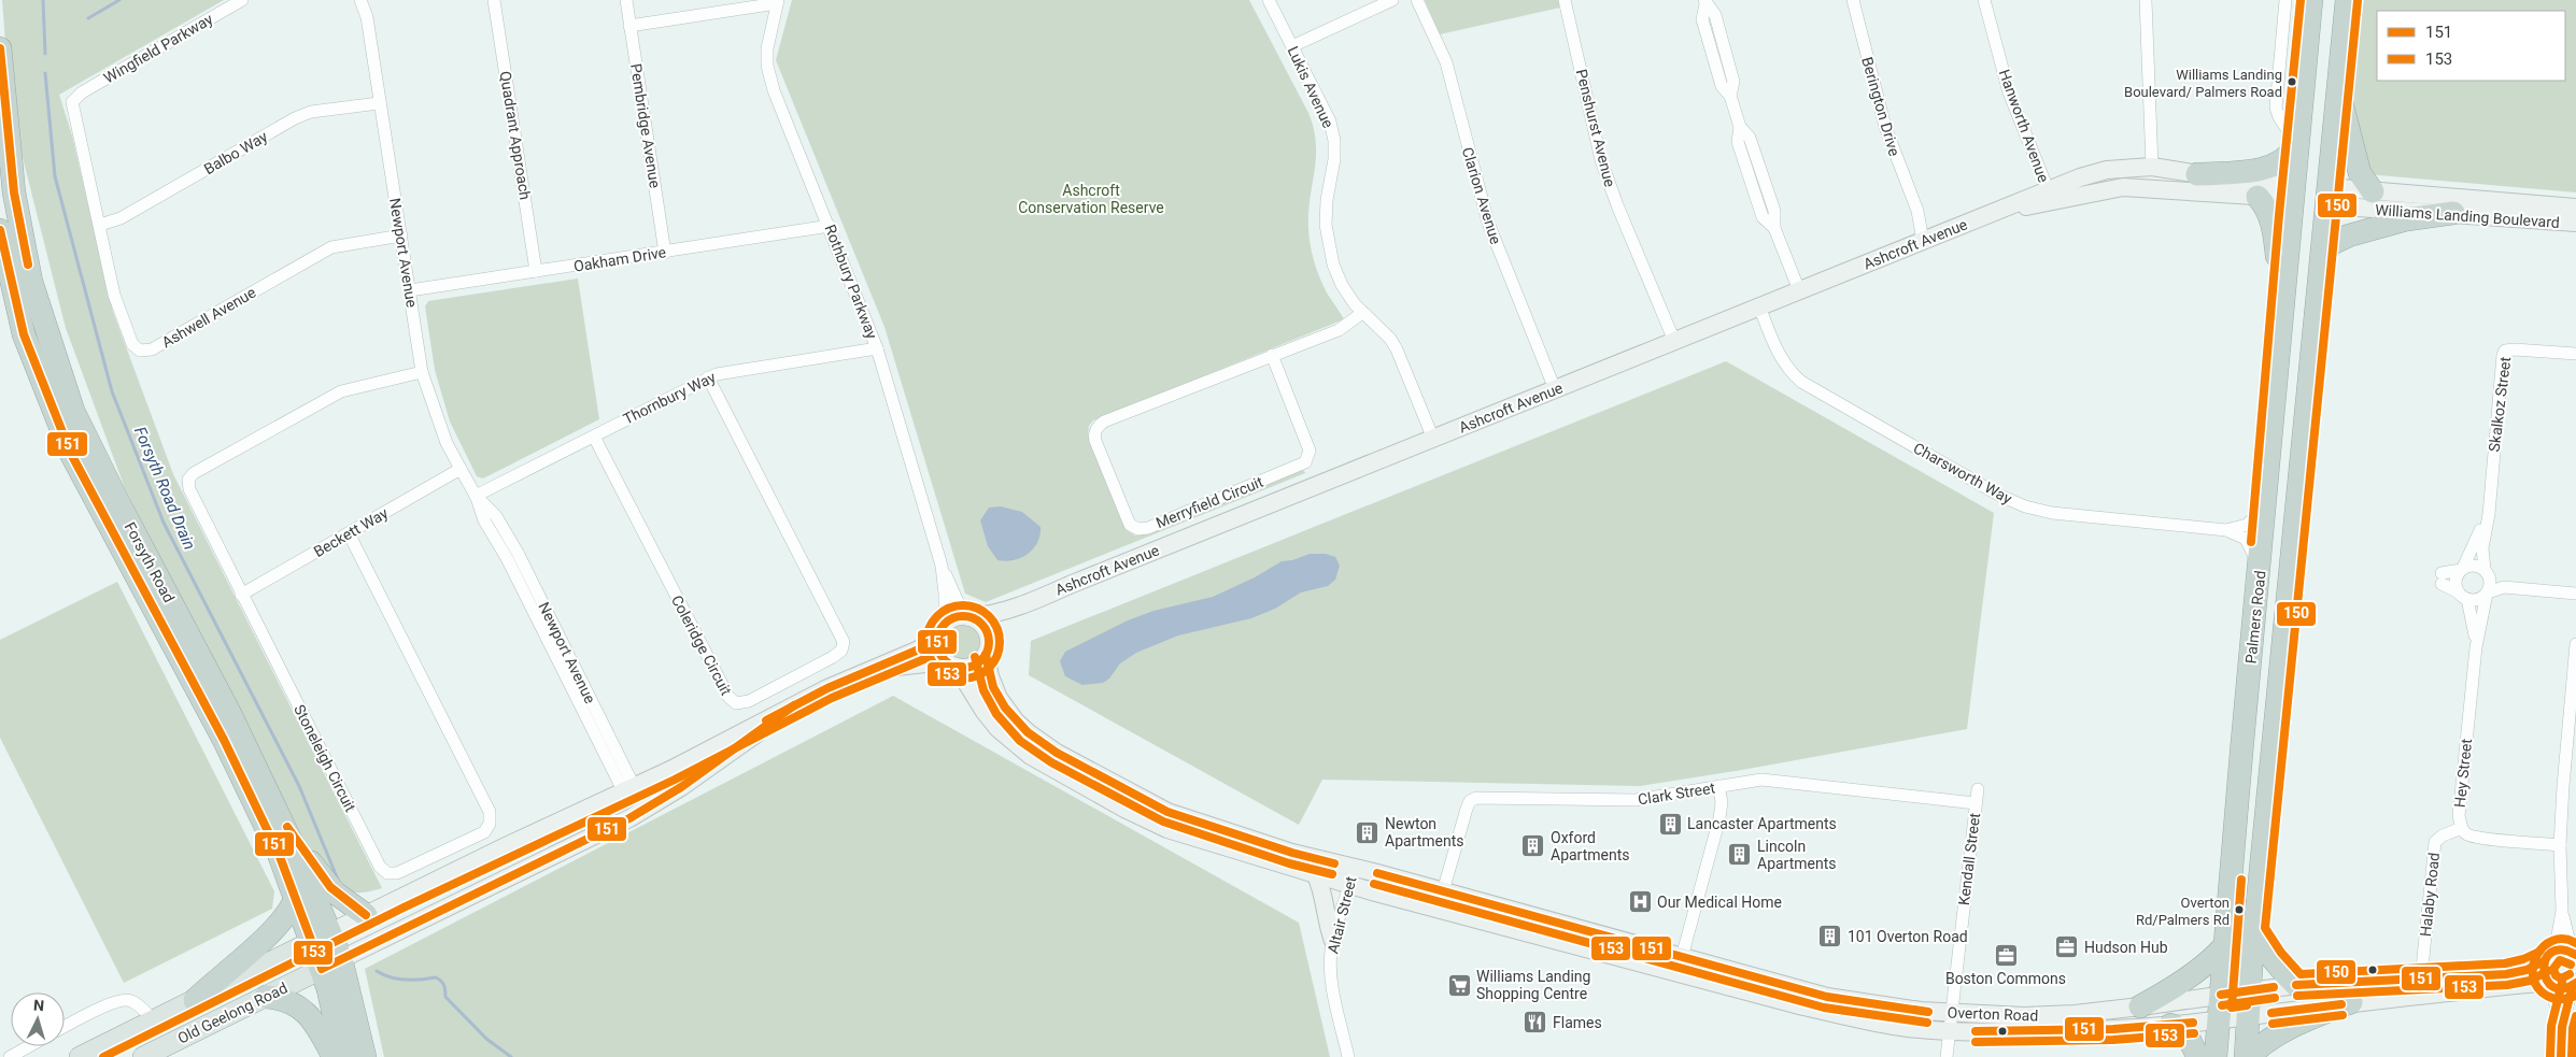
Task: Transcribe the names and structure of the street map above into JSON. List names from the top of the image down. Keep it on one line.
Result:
{"streets":{"highway":["Forsyth Road","Palmers Road"],"main road":["Old Geelong Road"],"street":["Wingfield Parkway","Lukis Avenue","Berington Drive","Pembridge Avenue","Hanworth Avenue","Penshurst Avenue","Quadrant Approach","Balbo Way","Clarion Avenue","Williams Landing Boulevard","Ashcroft Avenue","Newport Avenue","Oakham Drive","Rothbury Parkway","Ashwell Avenue","Thornbury Way","Skalkoz Street","Charsworth Way","Merryfield Circuit","Beckett Way","Coleridge Circuit","Stoneleigh Circuit","Hey Street","Clark Street","Kendall Street","Halaby Road","Altair Street","Overton Road"]},"crossings":[["Wingfield Parkway","Ashwell Avenue"],["Lukis Avenue","Ashcroft Avenue"],["Lukis Avenue","Merryfield Circuit"],["Berington Drive","Ashcroft Avenue"],["Pembridge Avenue","Oakham Drive"],["Hanworth Avenue","Ashcroft Avenue"],["Penshurst Avenue","Ashcroft Avenue"],["Quadrant Approach","Oakham Drive"],["Balbo Way","Newport Avenue"],["Balbo Way","Ashwell Avenue"],["Clarion Avenue","Ashcroft Avenue"],["Williams Landing Boulevard","Palmers Road"],["Ashcroft Avenue","Rothbury Parkway"],["Ashcroft Avenue","Charsworth Way"],["Ashcroft Avenue","Palmers Road"],["Ashcroft Avenue","Overton Road"],["Newport Avenue","Oakham Drive"],["Newport Avenue","Ashwell Avenue"],["Newport Avenue","Thornbury Way"],["Newport Avenue","Beckett Way"],["Newport Avenue","Stoneleigh Circuit"],["Oakham Drive","Rothbury Parkway"],["Rothbury Parkway","Thornbury Way"],["Rothbury Parkway","Overton Road"],["Thornbury Way","Coleridge Circuit"],["Skalkoz Street","Hey Street"],["Charsworth Way","Palmers Road"],["Beckett Way","Stoneleigh Circuit"],["Forsyth Road","Old Geelong Road"],["Palmers Road","Overton Road"],["Hey Street","Halaby Road"],["Clark Street","Kendall Street"],["Clark Street","Overton Road"],["Kendall Street","Overton Road"],["Halaby Road","Overton Road"],["Altair Street","Overton Road"]],"water":["Forsyth Road Drain"],"parks":["Ashcroft Conservation Reserve"],"places":{"other":["Williams Landing Boulevard/ Palmers Road","Overton Rd/Palmers Rd"],"building":["Lancaster Apartments","Newton Apartments","Oxford Apartments","Lincoln Apartments","101 Overton Road"],"hospital":["Our Medical Home"],"office":["Hudson Hub","Boston Commons"],"supermarket":["Williams Landing Shopping Centre"],"restaurant":["Flames"]},"lines":["transit line 150","transit line 151","transit line 153"],"legend":["151","153"],"north":"top"}
